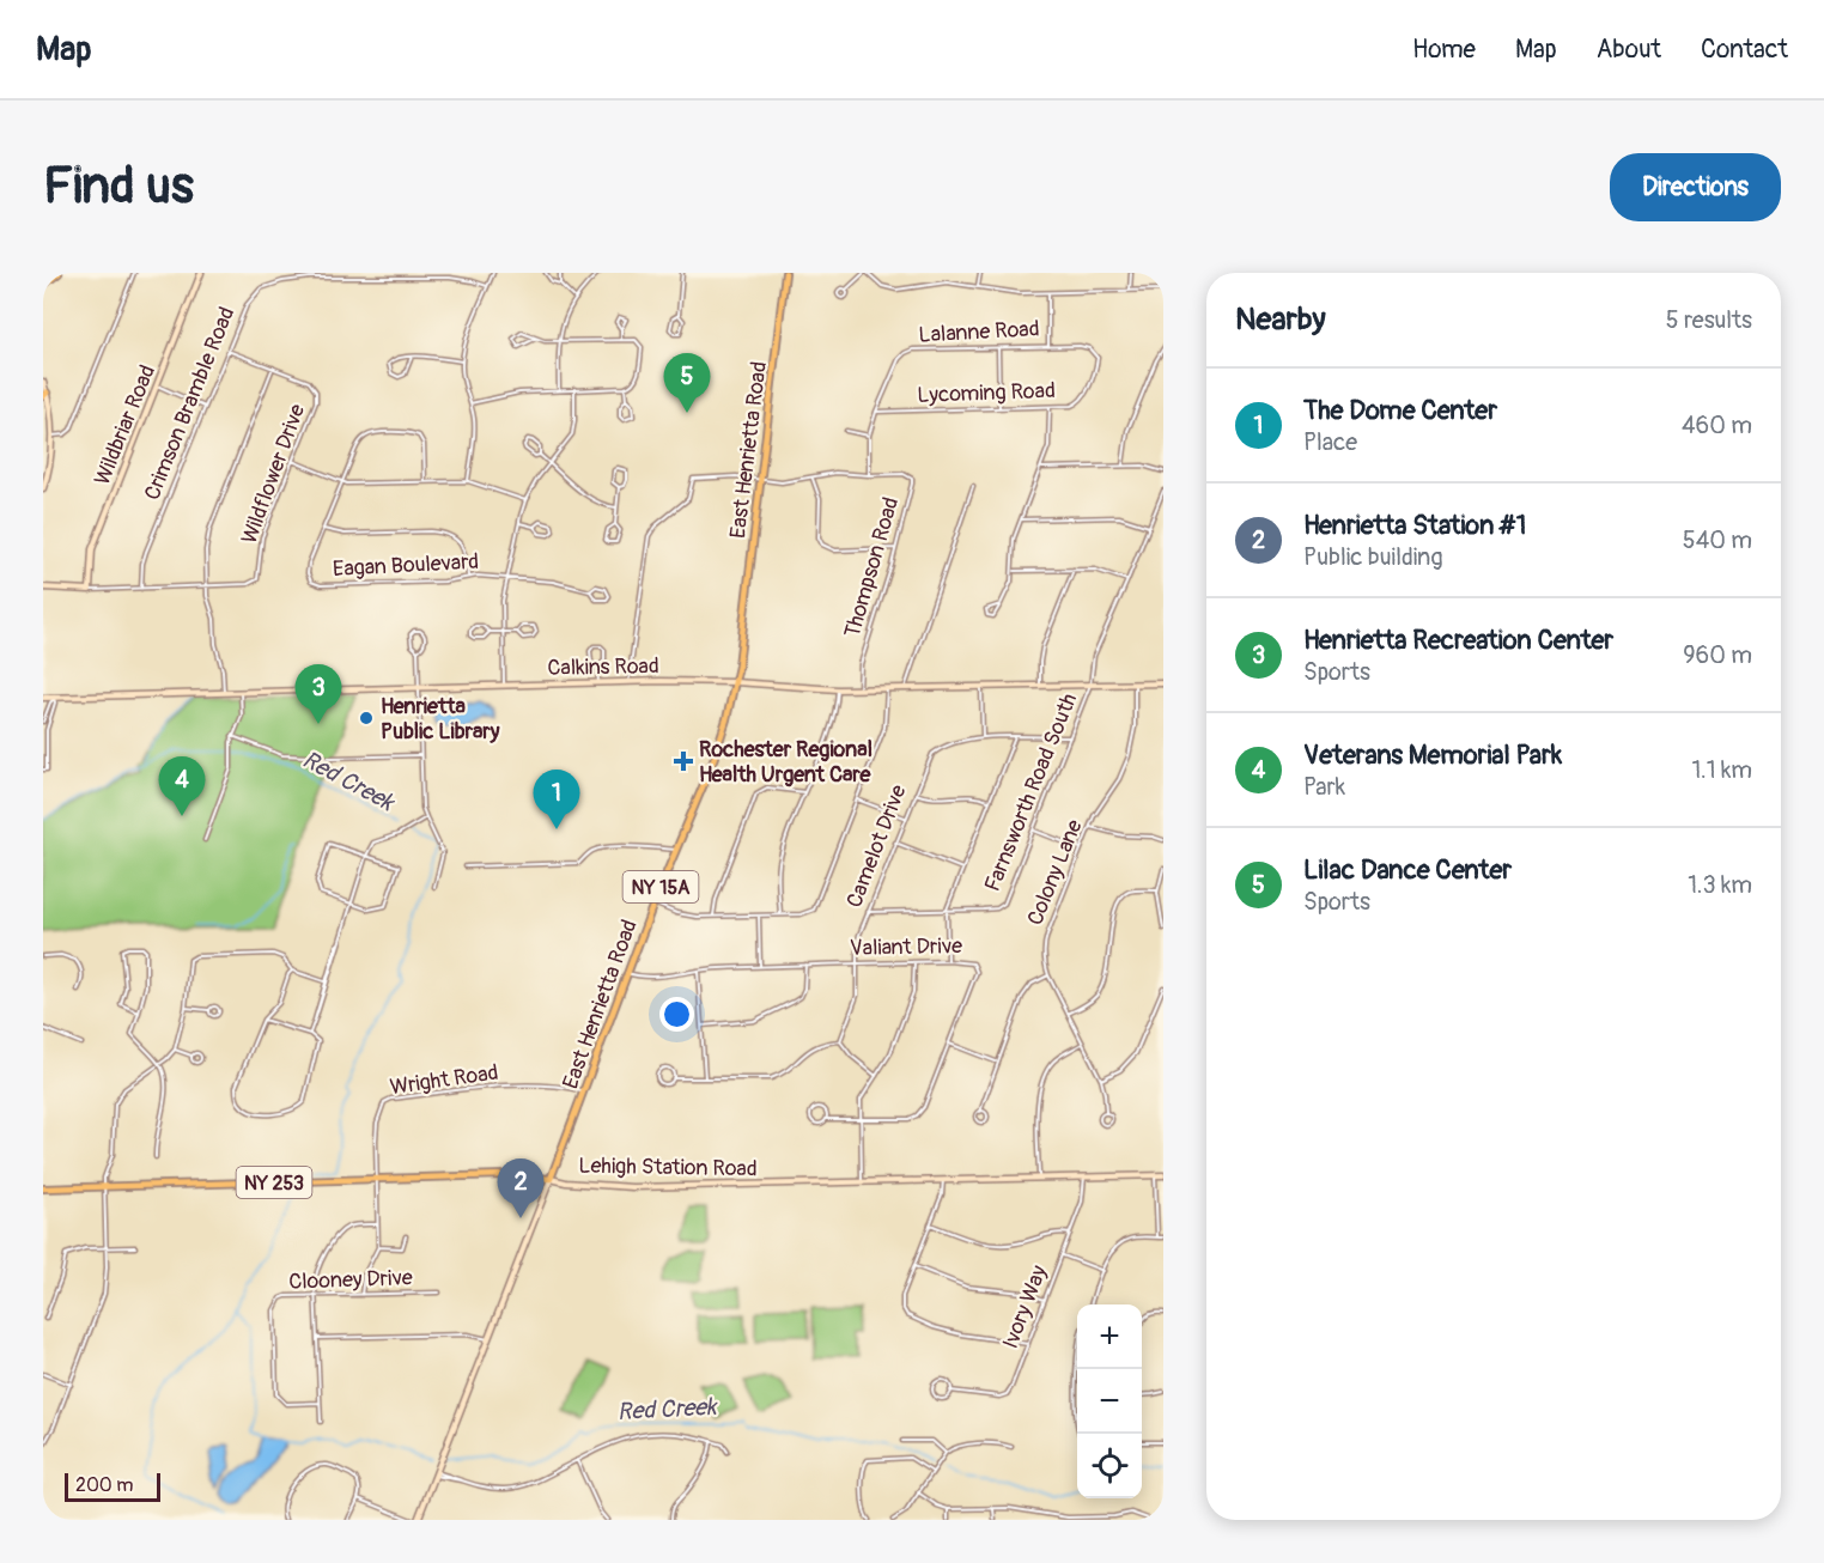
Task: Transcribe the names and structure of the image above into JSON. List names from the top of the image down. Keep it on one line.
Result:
{"streets":{"main road":["Wildbriar Road","East Henrietta Road","Wildflower Drive","Calkins Road","NY 15A","Lehigh Station Road","NY 253"],"street":["Lalanne Road","Lycoming Road","Crimson Bramble Road","Eagan Boulevard","Thompson Road","Farnsworth Road South","Camelot Drive","Colony Lane","Valiant Drive","Wright Road","Clooney Drive","Ivory Way"]},"crossings":[["Lalanne Road","Lycoming Road"],["Lalanne Road","Thompson Road"],["Crimson Bramble Road","Wildflower Drive"],["Wildbriar Road","Wildflower Drive"],["East Henrietta Road","Thompson Road"],["East Henrietta Road","Calkins Road"],["East Henrietta Road","Valiant Drive"],["East Henrietta Road","Wright Road"],["East Henrietta Road","Lehigh Station Road"],["Thompson Road","Calkins Road"],["Calkins Road","Farnsworth Road South"],["Calkins Road","Colony Lane"],["Farnsworth Road South","Camelot Drive"],["Camelot Drive","Valiant Drive"],["Wright Road","Lehigh Station Road"],["Lehigh Station Road","Ivory Way"]],"water":["Red Creek"],"places":{"other":["Henrietta Public Library"],"health":["Rochester Regional Health Urgent Care"]},"scale_bar":"200 m","page":{"header":"Map","nav":["Home","Map","About","Contact"],"buttons":"Directions","title":"Find us","heading":["Nearby","5 results"],"pins":["5","3","4","1","2"],"list":[{"mark":"1","name":"The Dome Center","note":"Place","value":"460 m"},{"mark":"2","name":"Henrietta Station #1","note":"Public building","value":"540 m"},{"mark":"3","name":"Henrietta Recreation Center","note":"Sports","value":"960 m"},{"mark":"4","name":"Veterans Memorial Park","note":"Park","value":"1.1 km"},{"mark":"5","name":"Lilac Dance Center","note":"Sports","value":"1.3 km"}],"map_buttons":["+","−"],"scale":"200 m"}}
